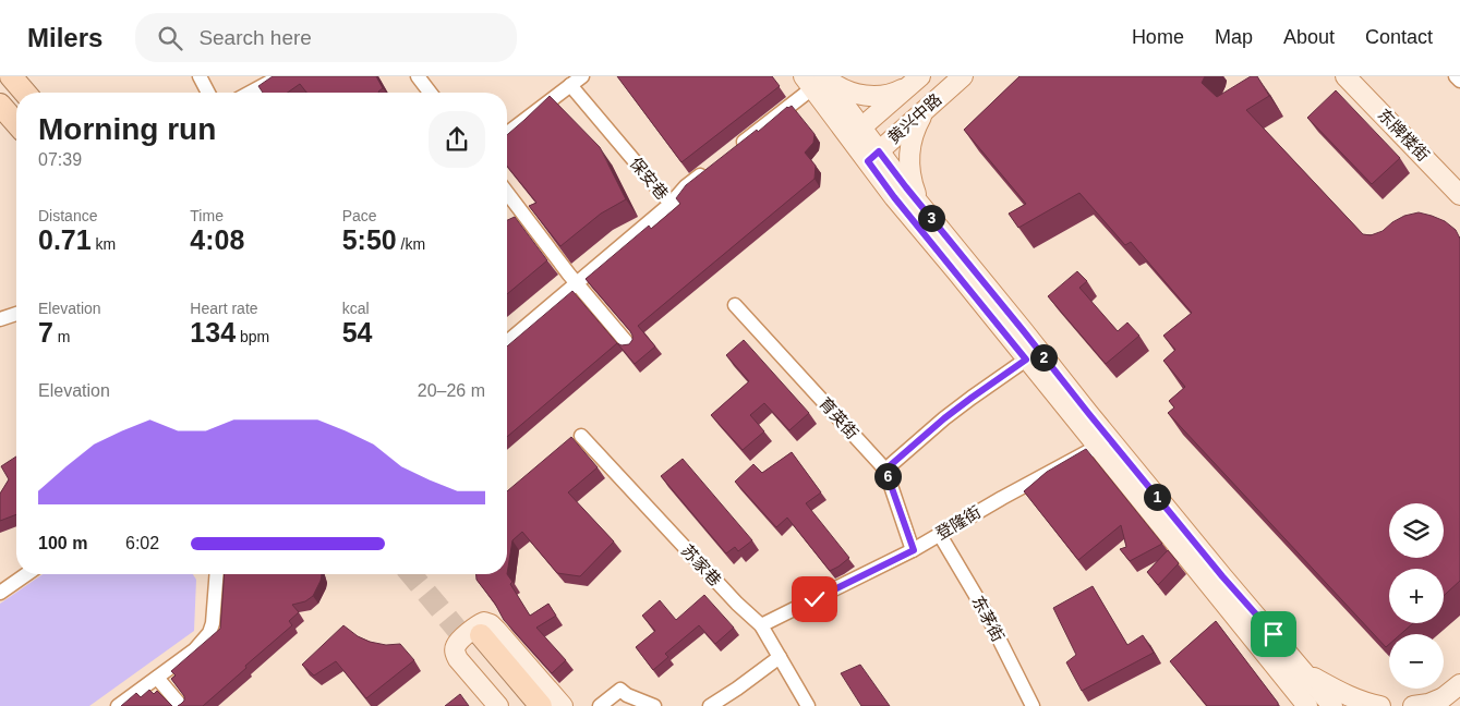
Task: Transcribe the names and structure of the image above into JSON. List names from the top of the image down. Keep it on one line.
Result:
{"streets":{"main road":["黄兴中路","东牌楼街"],"street":["保安巷","育英街","登隆街","苏家巷","东茅街"]},"crossings":[["育英街","登隆街"],["登隆街","苏家巷"],["登隆街","东茅街"]],"page":{"header":"Milers","search":"Search here","nav":["Home","Map","About","Contact"],"heading":["Morning run","07:39"],"stats":[["Distance","0.71 km"],["Time","4:08"],["Pace","5:50 /km"],["Elevation","7 m"],["Heart rate","134 bpm"],["kcal","54"]],"pins":["3","2","6","1"],"chart":["Elevation","20–26 m"],"map_buttons":["+","−"],"list":[{"name":"100 m","note":"6:02"}]}}
